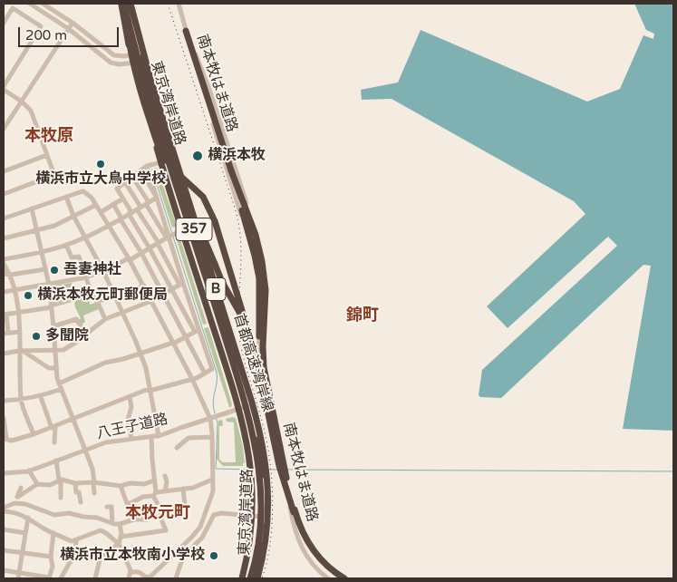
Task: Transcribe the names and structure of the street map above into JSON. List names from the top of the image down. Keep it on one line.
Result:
{"streets":{"highway":["南本牧はま道路","東京湾岸道路","357","B","首都高速湾岸線"],"street":["八王子道路"]},"crossings":[["東京湾岸道路","首都高速湾岸線"],["東京湾岸道路","八王子道路"]],"districts":["本牧原","錦町","本牧元町"],"places":["横浜本牧","横浜市立大鳥中学校","吾妻神社","横浜本牧元町郵便局","多聞院","横浜市立本牧南小学校"],"scale_bar":"200 m"}
